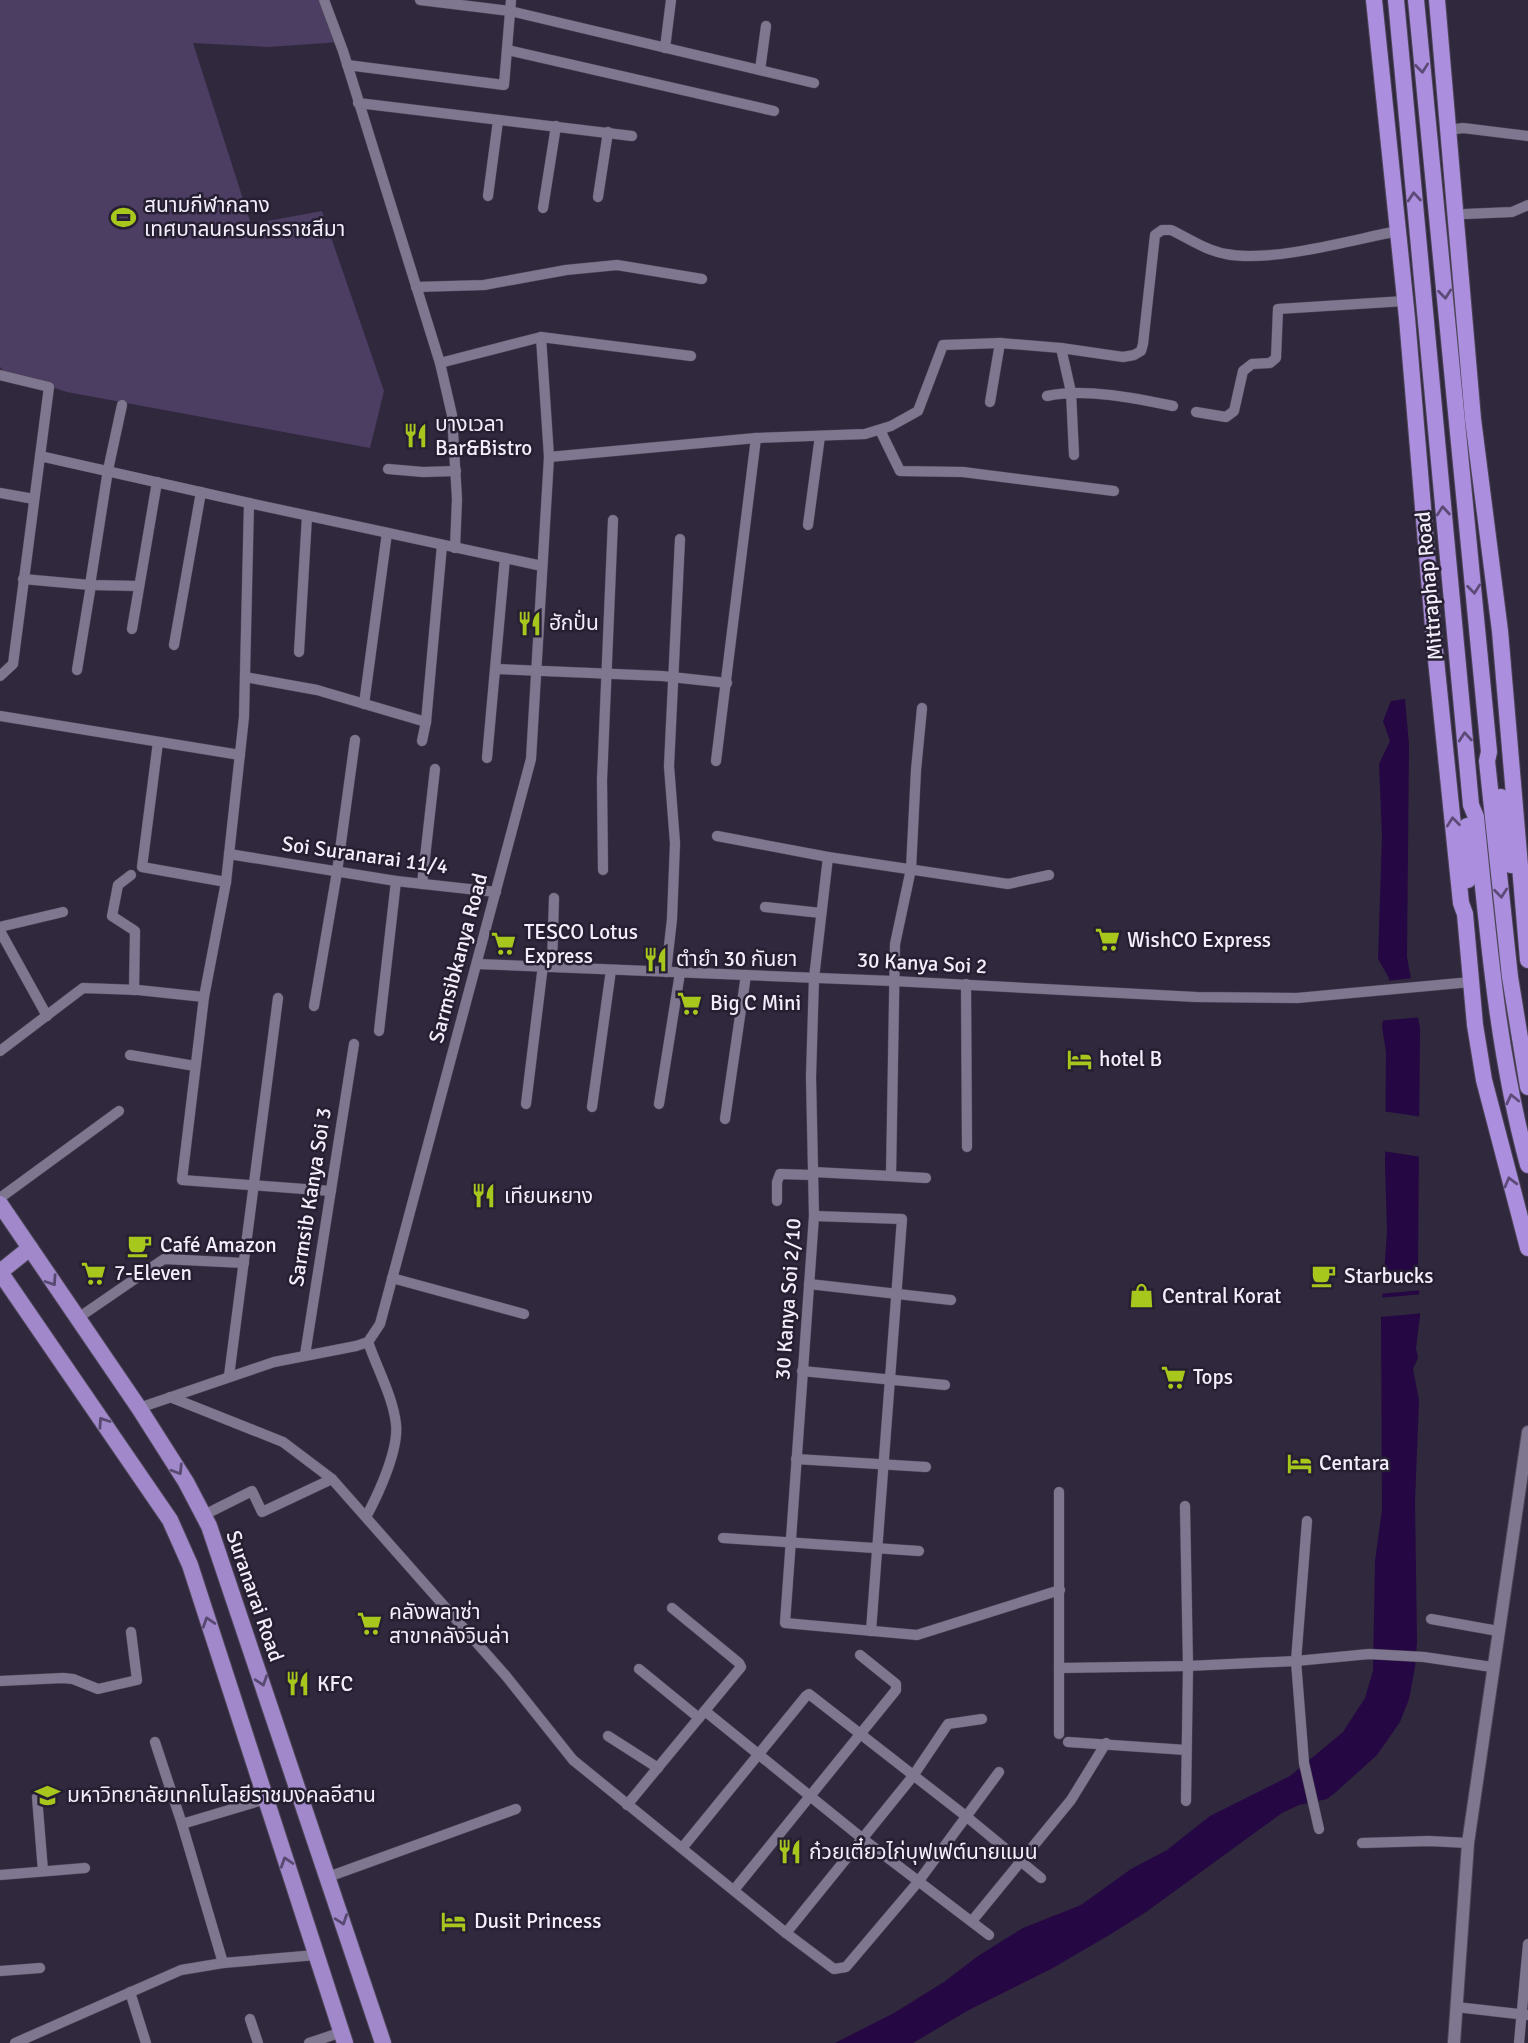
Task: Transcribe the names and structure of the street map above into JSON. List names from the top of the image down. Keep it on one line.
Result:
{"streets":{"highway":["Mittraphap Road"],"main road":["Suranarai Road"],"street":["Soi Suranarai 11/4","Sarmsibkanya Road","30 Kanya Soi 2","Sarmsib Kanya Soi 3","30 Kanya Soi 2/10"]},"crossings":[["Soi Suranarai 11/4","Sarmsibkanya Road"],["Sarmsibkanya Road","30 Kanya Soi 2"],["30 Kanya Soi 2","30 Kanya Soi 2/10"]],"places":{"sports":["สนามกีฬากลาง เทศบาลนครนครราชสีมา"],"restaurant":["บางเวลา Bar&Bistro","ฮักปั่น","ตำยำ 30 กันยา","เทียนหยาง","KFC","ก๋วยเตี๋ยวไก่บุฟเฟต์นายแมน"],"supermarket":["WishCO Express","TESCO Lotus Express","Big C Mini","7-Eleven","Tops","คลังพลาซ่า สาขาคลังวินล่า"],"hotel":["hotel B","Centara","Dusit Princess"],"cafe":["Café Amazon","Starbucks"],"shop":["Central Korat"],"school or university":["มหาวิทยาลัยเทคโนโลยีราชมงคลอีสาน"]}}
